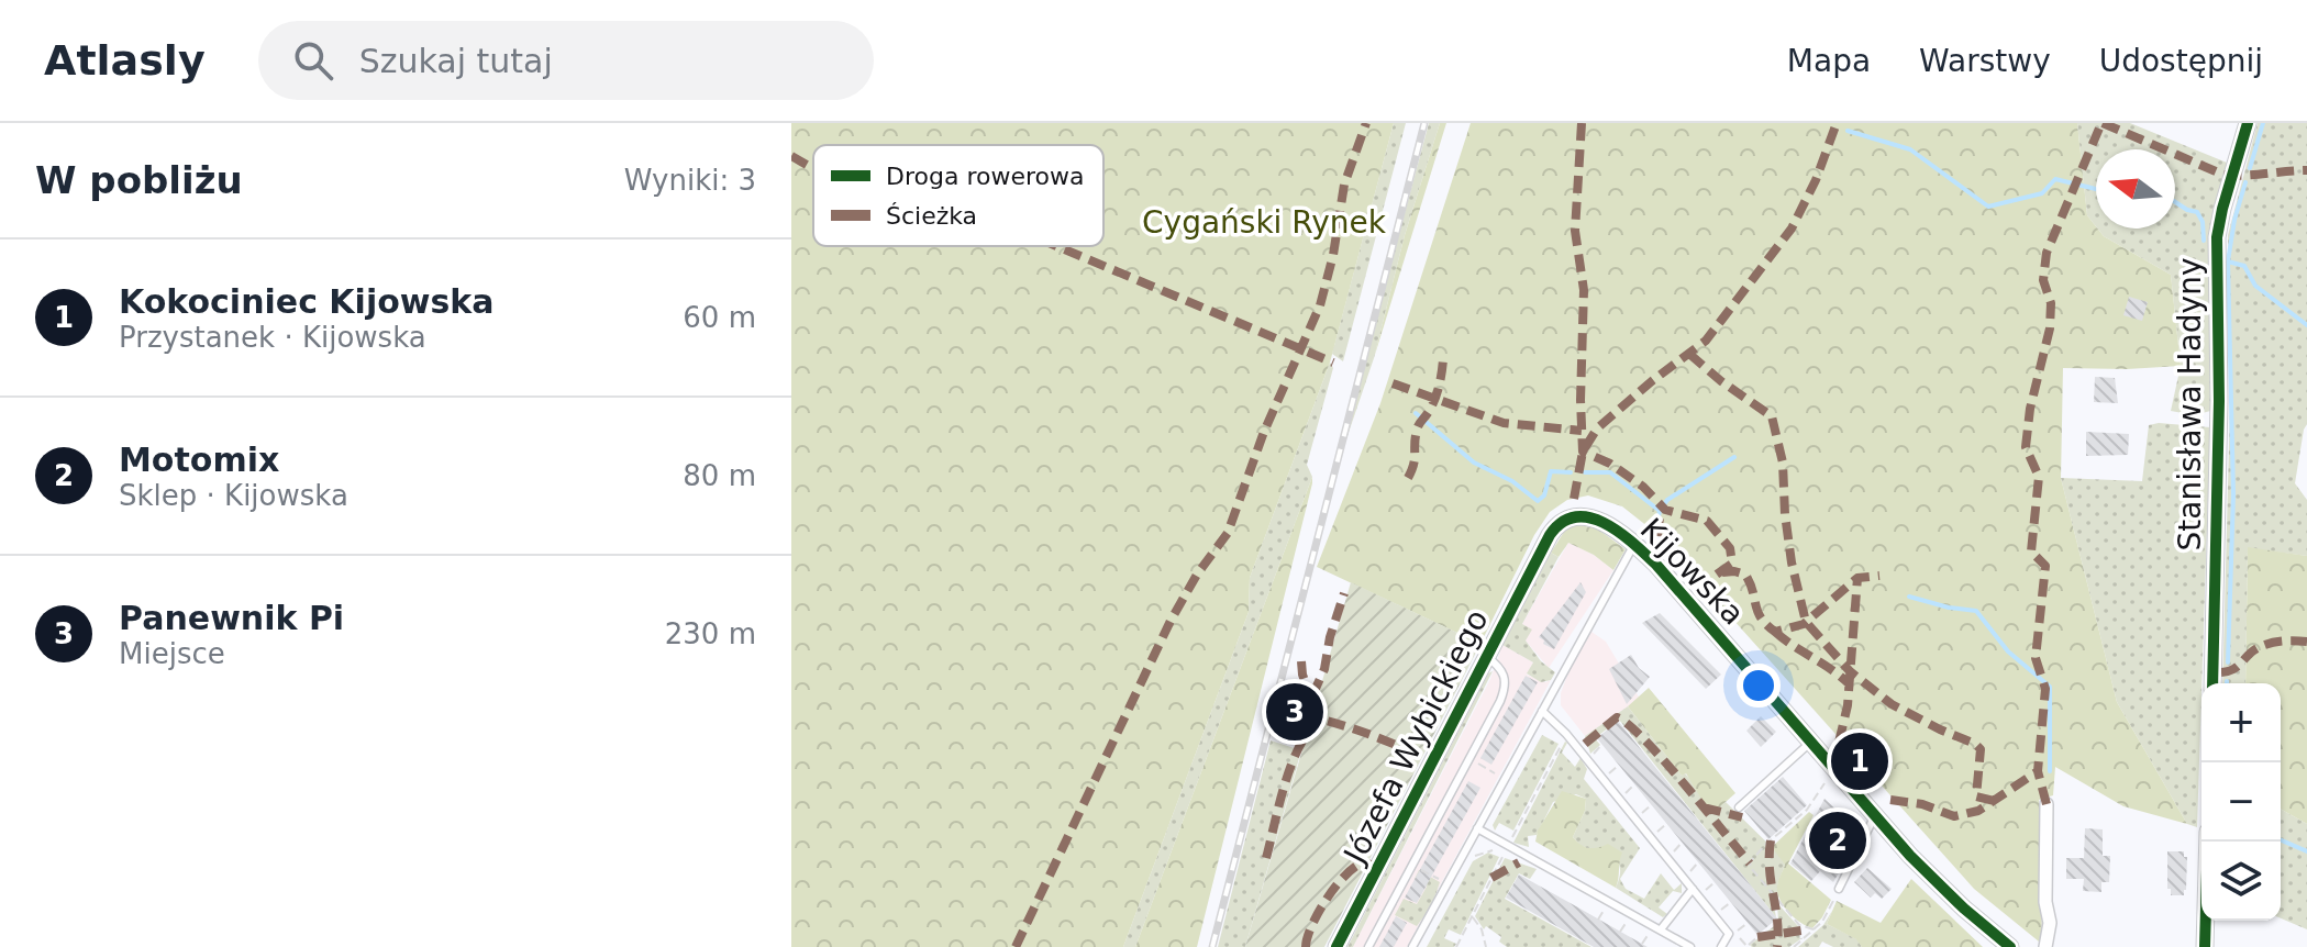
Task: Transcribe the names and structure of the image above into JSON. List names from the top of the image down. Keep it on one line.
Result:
{"streets":{"street":["Stanisława Hadyny","Kijowska","Józefa Wybickiego"]},"crossings":[["Kijowska","Józefa Wybickiego"]],"parks":["Cygański Rynek"],"legend":["Droga rowerowa","Ścieżka"],"north":"left","page":{"header":"Atlasly","search":"Szukaj tutaj","nav":["Mapa","Warstwy","Udostępnij"],"heading":["W pobliżu","Wyniki: 3"],"list":[{"mark":"1","name":"Kokociniec Kijowska","note":"Przystanek · Kijowska","value":"60 m"},{"mark":"2","name":"Motomix","note":"Sklep · Kijowska","value":"80 m"},{"mark":"3","name":"Panewnik Pi","note":"Miejsce","value":"230 m"}],"pins":["3","1","2"],"map_buttons":["+","−"]}}
